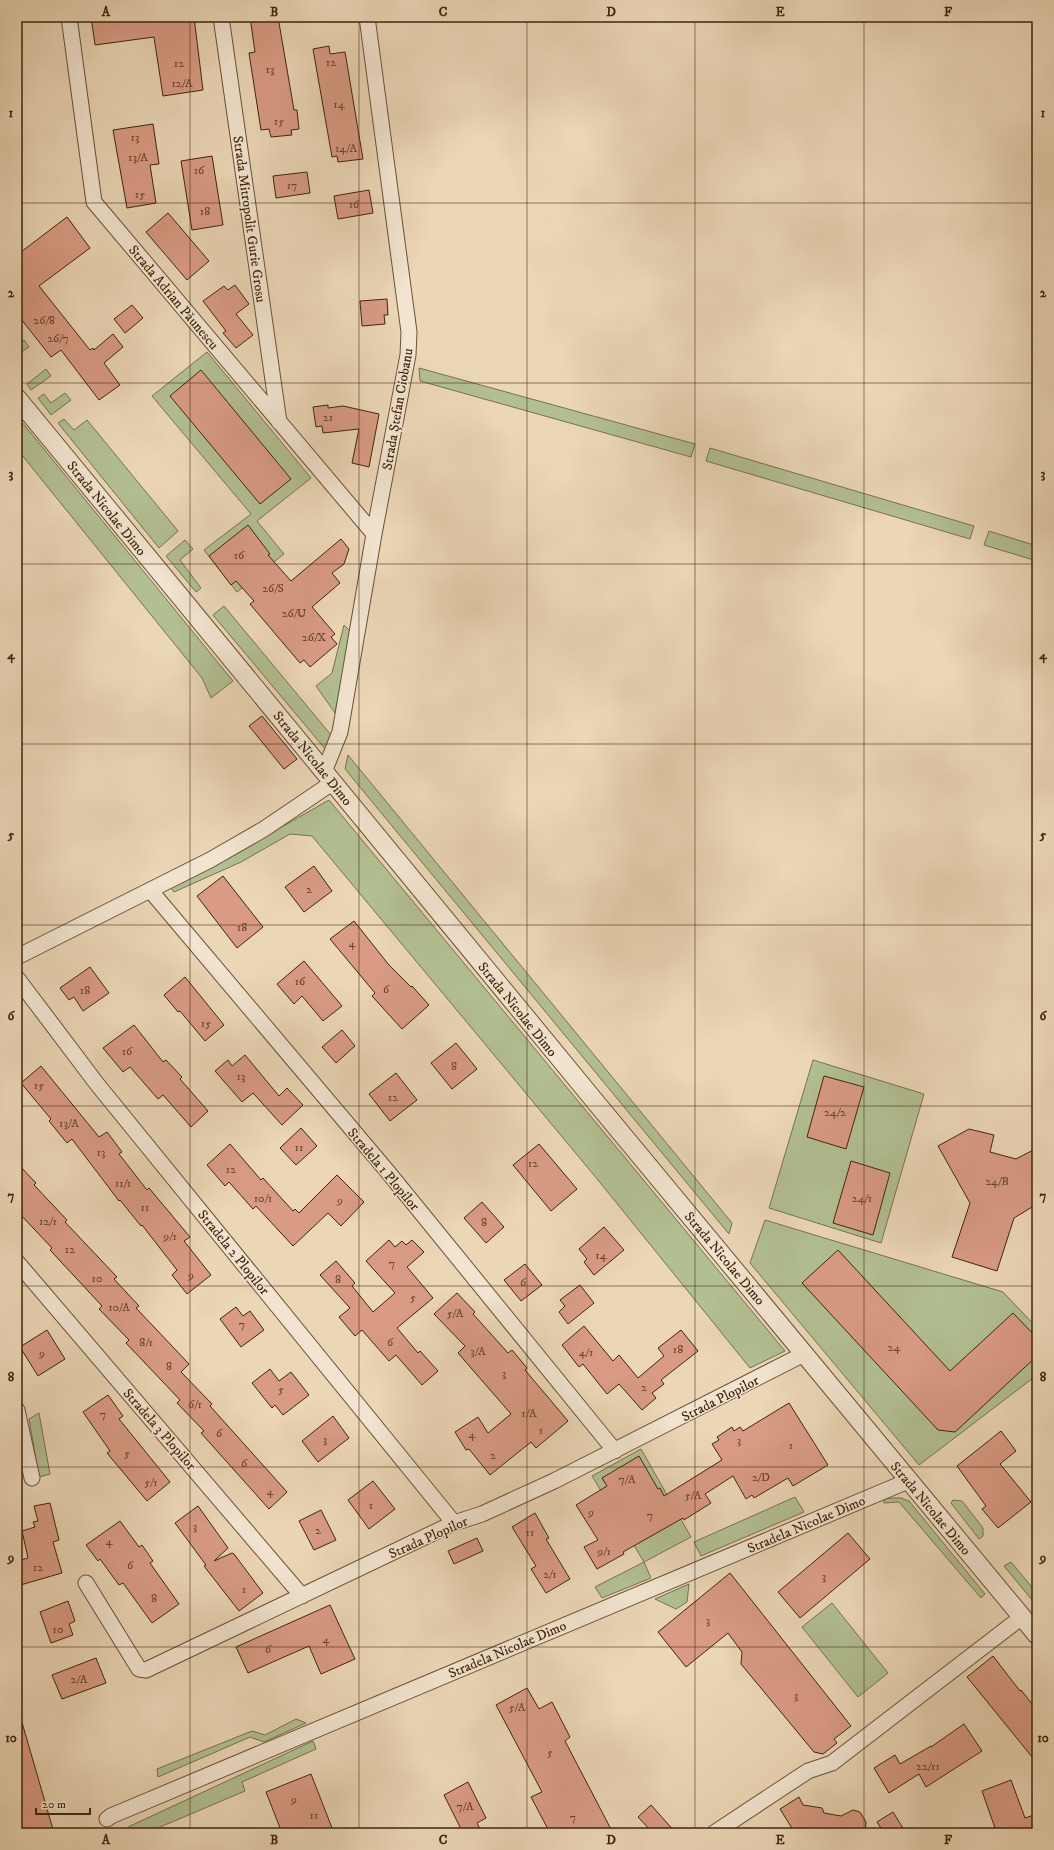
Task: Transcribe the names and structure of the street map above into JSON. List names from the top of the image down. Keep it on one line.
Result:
{"streets":{"street":["Strada Mitropolit Gurie Grosu","Strada Adrian Păunescu","Strada Ștefan Ciobanu","Strada Nicolae Dimo","Stradela 1 Plopilor","Stradela 2 Plopilor","Strada Plopilor","Stradela 3 Plopilor","Stradela Nicolae Dimo"]},"crossings":[["Strada Mitropolit Gurie Grosu","Strada Adrian Păunescu"],["Strada Adrian Păunescu","Strada Ștefan Ciobanu"],["Strada Ștefan Ciobanu","Strada Nicolae Dimo"],["Strada Nicolae Dimo","Strada Plopilor"],["Strada Nicolae Dimo","Stradela Nicolae Dimo"],["Stradela 1 Plopilor","Strada Plopilor"],["Stradela 2 Plopilor","Strada Plopilor"],["Strada Plopilor","Stradela 3 Plopilor"]],"house_numbers":["12","12","13","12/A","14","15","13","14/A","13/A","16","17","15","16","18","26/8","26/7","21","16","26/S","26/U","26/X","2","18","4","16","6","18","15","16","8","13","15","12","24/2","13/A","11","13","12","12","24/B","11/1","10/1","24/1","9","11","12/1","8","9/1","12","14","7","9","10","8","6","5","10/A","5/A","7","8/1","6","24","18","3/A","4/1","9","8","3","2","5","6/1","1/A","7","1","6","4","3","3","1","5","2","6","2/D","7/A","5/1","4","5/A","1","9","7","3","2","11","4","9/1","6","12","2/1","3","1","8","3","10","4","6","2/A","3","5/A","5","22/11","9","7/A","11","7"],"scale_bar":"20 m","grid":{"columns":["A","B","C","D","E","F"],"rows":["1","2","3","4","5","6","7","8","9","10"]}}
